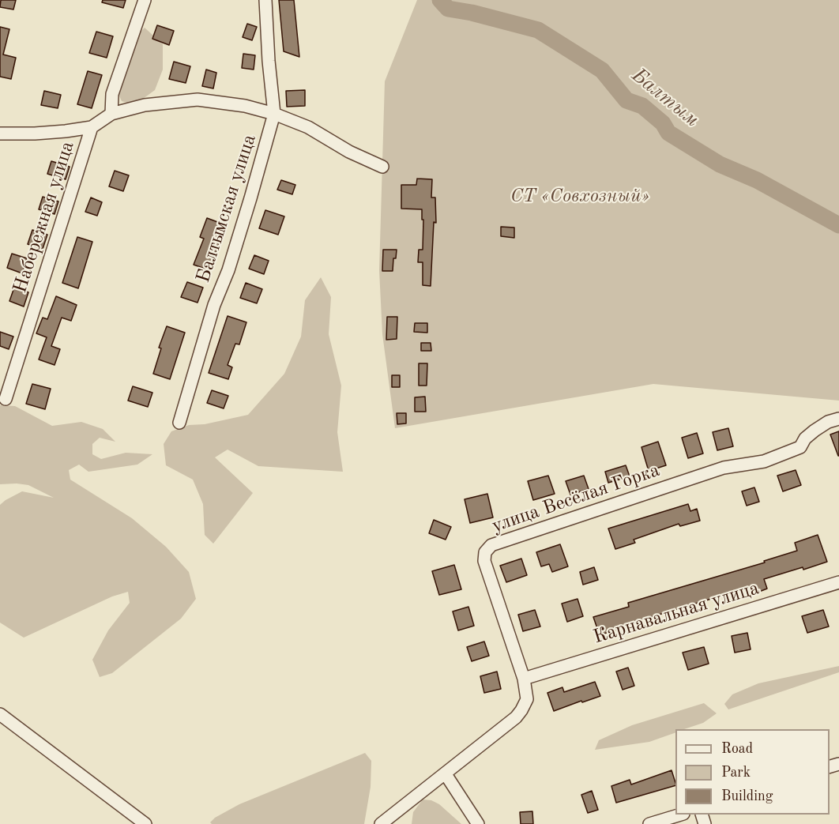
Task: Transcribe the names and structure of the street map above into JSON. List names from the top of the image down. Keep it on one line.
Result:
{"streets":{"street":["Балтымская улица","Набережная улица","улица Весёлая Горка","Карнавальная улица"]},"crossings":[["улица Весёлая Горка","Карнавальная улица"]],"water":["Балтым"],"parks":["СТ «Совхозный»"],"legend":["Road","Park","Building"]}
